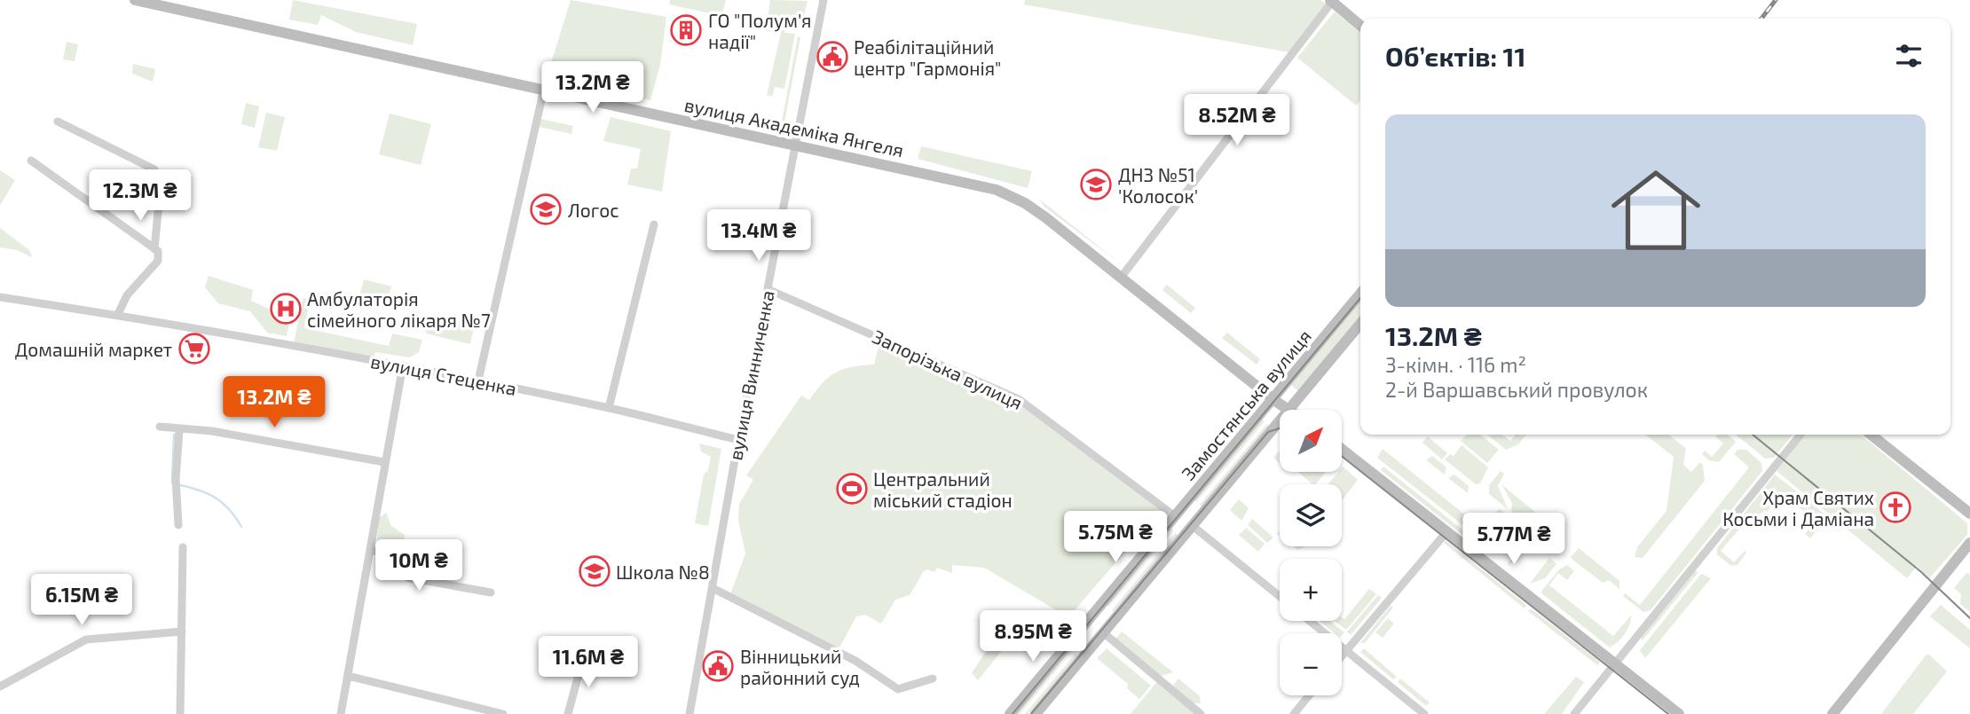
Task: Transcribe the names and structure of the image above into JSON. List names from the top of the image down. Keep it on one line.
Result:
{"streets":{"main road":["вулиця Академіка Янгеля","Замостянська вулиця"],"street":["Запорізька вулиця","вулиця Стеценка","вулиця Винниченка"]},"crossings":[["вулиця Академіка Янгеля","вулиця Винниченка"],["вулиця Академіка Янгеля","Замостянська вулиця"],["Запорізька вулиця","вулиця Винниченка"],["Запорізька вулиця","Замостянська вулиця"],["вулиця Стеценка","вулиця Винниченка"]],"places":{"building":["ГО \"Полум'я надії\""],"public building":["Реабілітаційний центр \"Гармонія\"","Вінницький районний суд"],"school or university":["ДНЗ №51 'Колосок'","Логос","Школа №8"],"hospital":["Амбулаторія сімейного лікаря №7"],"supermarket":["Домашній маркет"],"sports":["Центральний міський стадіон"],"church":["Храм Святих Косьми і Даміана"]},"north":"top right","page":{"heading":"Об’єктів: 11","price":["13.2M ₴","8.52M ₴","12.3M ₴","13.4M ₴","13.2M ₴","5.75M ₴","5.77M ₴","10M ₴","6.15M ₴","8.95M ₴","11.6M ₴"],"list":[{"name":"13.2M ₴","note":"3-кімн. · 116 m² · 2-й Варшавський провулок"}],"map_buttons":["+","−"]}}
